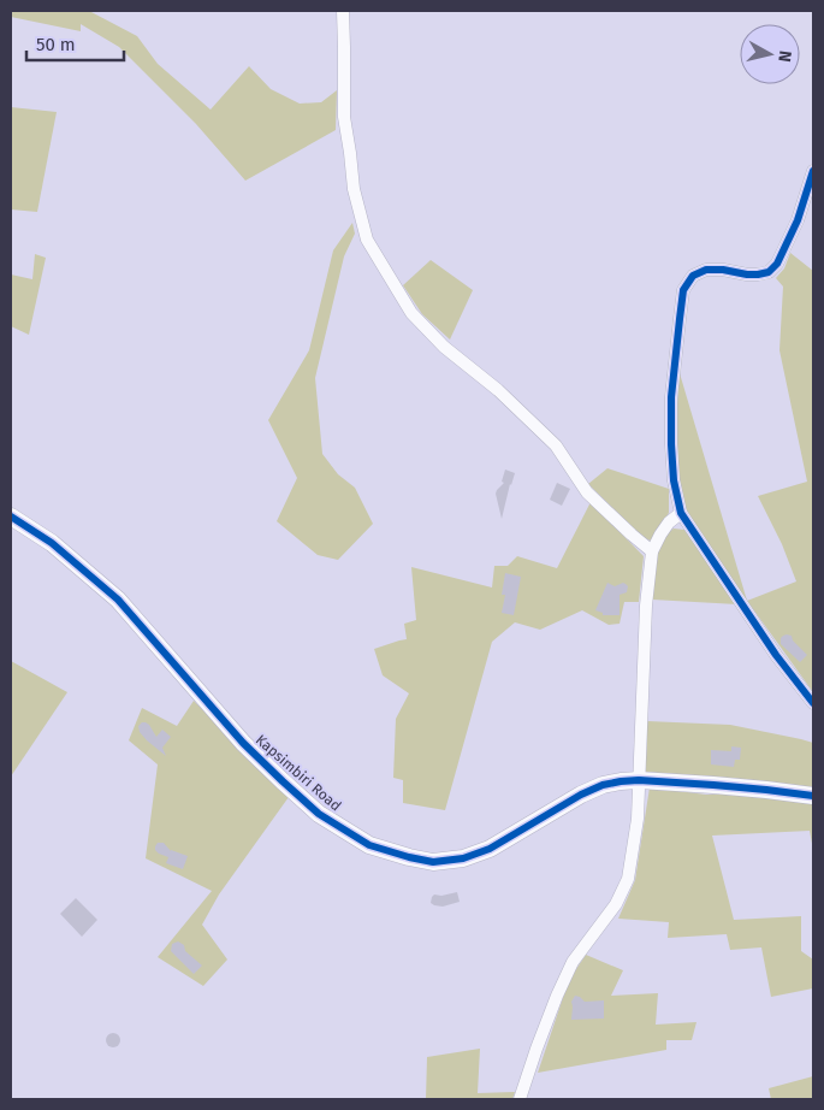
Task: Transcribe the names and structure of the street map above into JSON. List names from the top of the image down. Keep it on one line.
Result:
{"streets":{"street":["Kapsimbiri Road"]},"scale_bar":"50 m","north":"right"}
